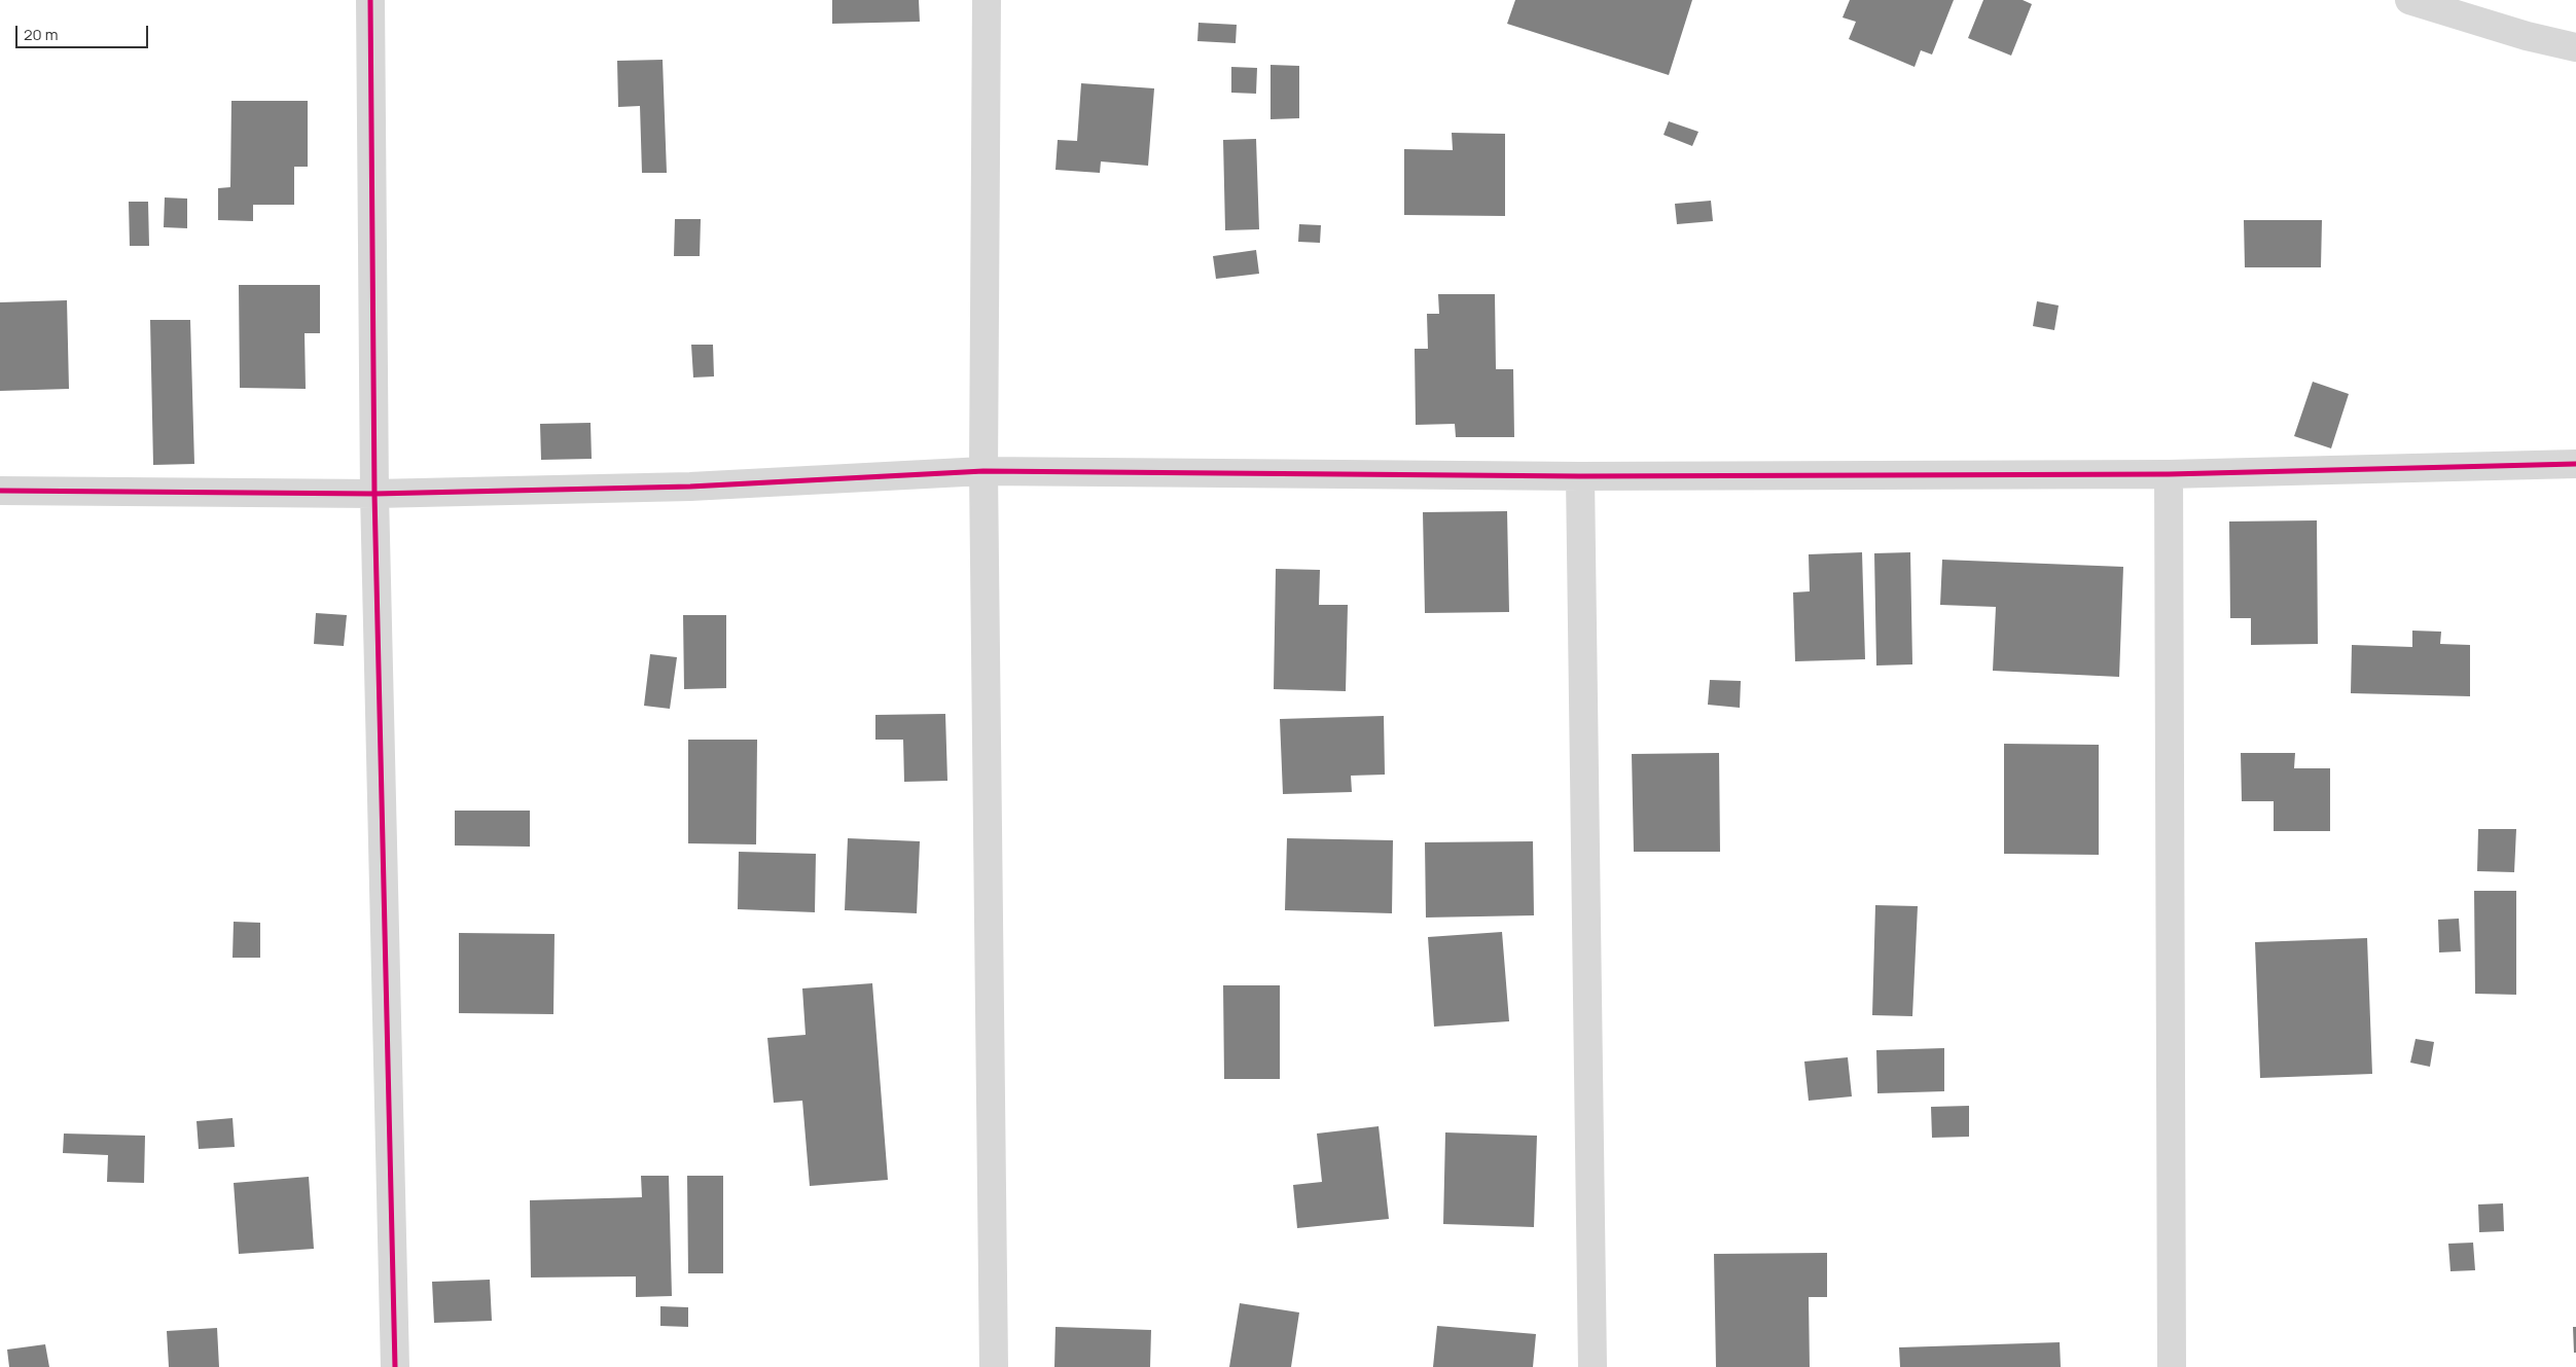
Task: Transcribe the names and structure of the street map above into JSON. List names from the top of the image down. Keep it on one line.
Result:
{"scale_bar":"20 m"}
